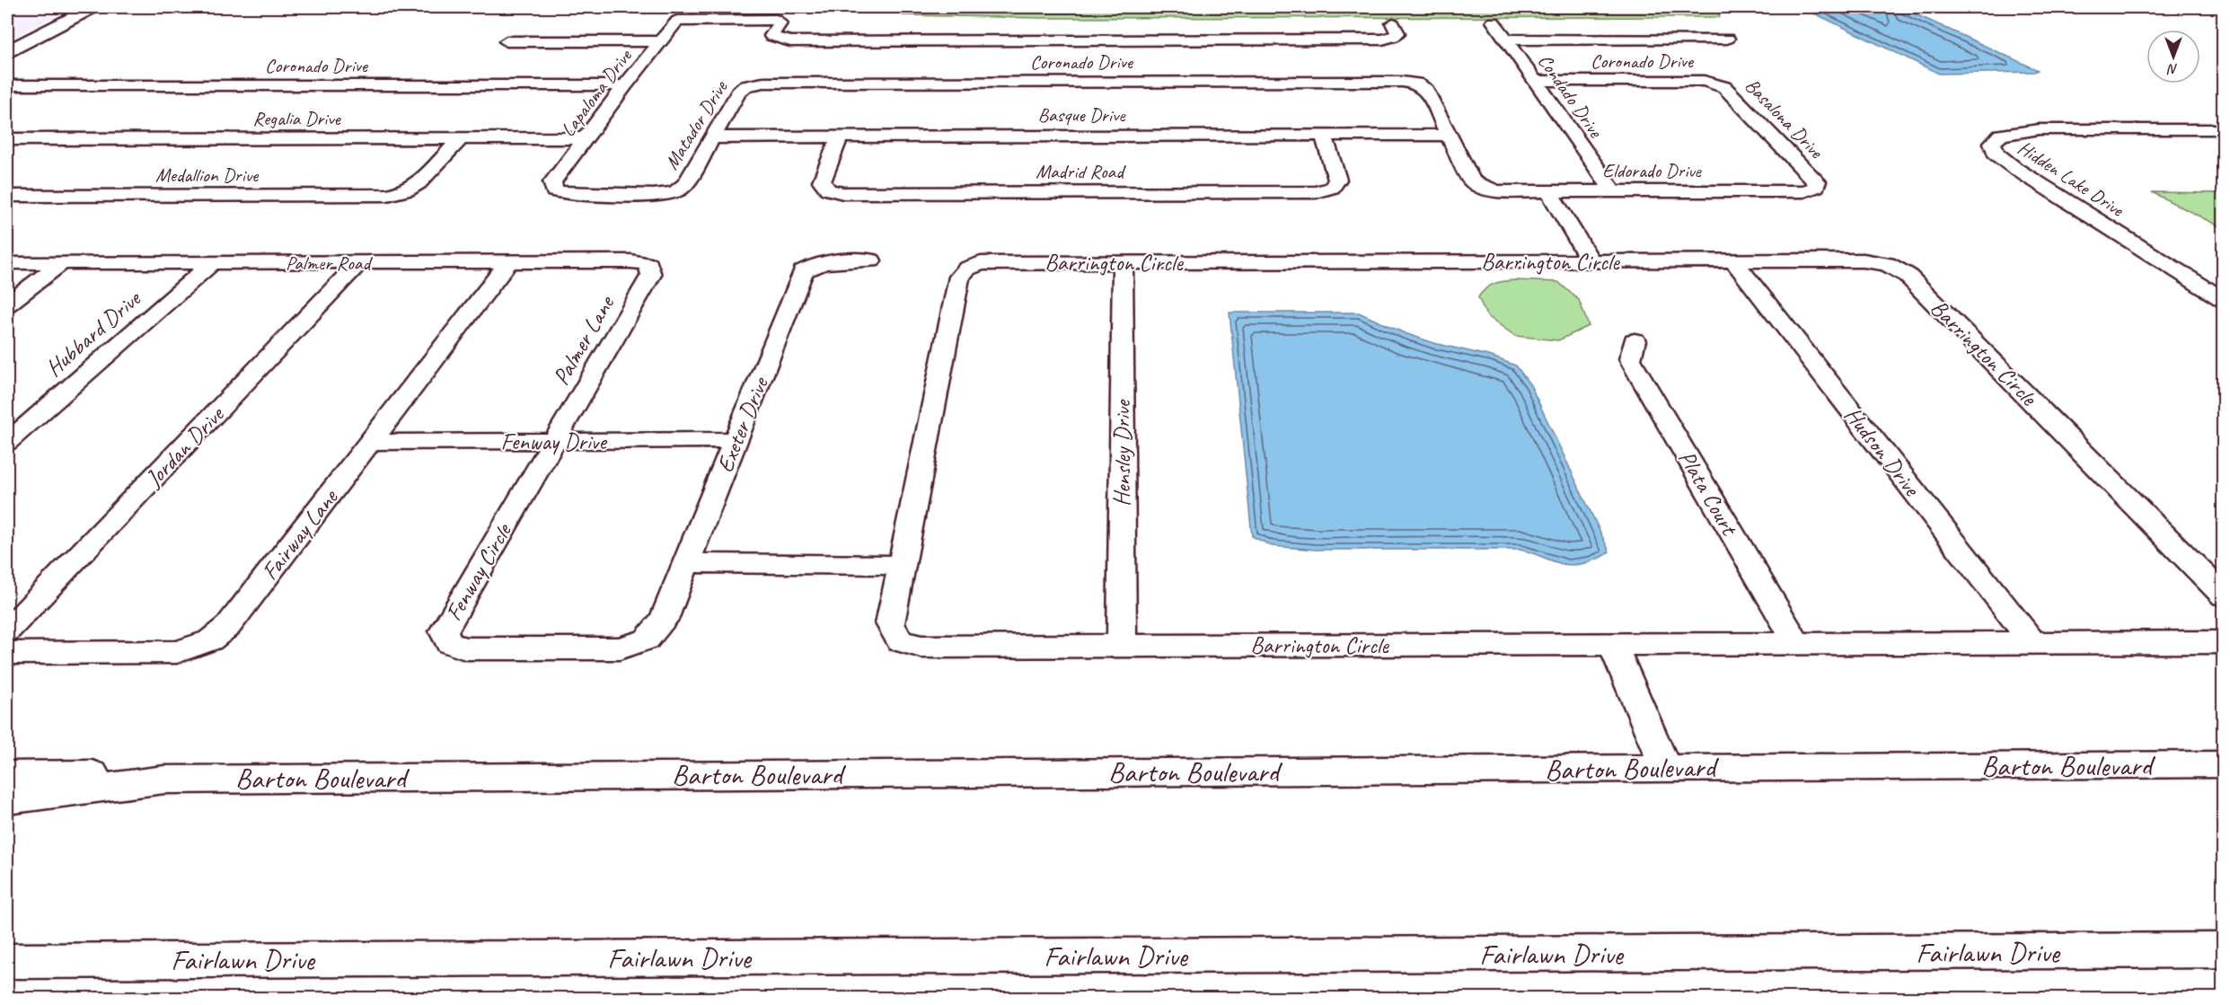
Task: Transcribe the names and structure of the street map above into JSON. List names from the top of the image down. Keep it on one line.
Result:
{"streets":{"street":["Coronado Drive","Lapaloma Drive","Condado Drive","Basque Drive","Regalia Drive","Basalona Drive","Matador Drive","Eldorado Drive","Madrid Road","Medallion Drive","Hidden Lake Drive","Barrington Circle","Palmer Road","Hubbard Drive","Palmer Lane","Exeter Drive","Fenway Drive","Jordan Drive","Hudson Drive","Hensley Drive","Plata Court","Fairway Lane","Fenway Circle","Barton Boulevard","Fairlawn Drive"]},"crossings":[["Coronado Drive","Lapaloma Drive"],["Coronado Drive","Condado Drive"],["Coronado Drive","Basque Drive"],["Coronado Drive","Basalona Drive"],["Coronado Drive","Matador Drive"],["Coronado Drive","Eldorado Drive"],["Lapaloma Drive","Regalia Drive"],["Lapaloma Drive","Matador Drive"],["Condado Drive","Eldorado Drive"],["Basque Drive","Matador Drive"],["Basque Drive","Eldorado Drive"],["Basque Drive","Madrid Road"],["Regalia Drive","Medallion Drive"],["Basalona Drive","Eldorado Drive"],["Barrington Circle","Hudson Drive"],["Barrington Circle","Hensley Drive"],["Barrington Circle","Plata Court"],["Palmer Road","Hubbard Drive"],["Palmer Road","Palmer Lane"],["Palmer Road","Jordan Drive"],["Palmer Road","Fairway Lane"],["Palmer Lane","Fenway Drive"],["Palmer Lane","Fenway Circle"],["Exeter Drive","Fenway Drive"],["Exeter Drive","Fenway Circle"],["Fenway Drive","Fairway Lane"],["Fenway Drive","Fenway Circle"]],"north":"bottom"}
